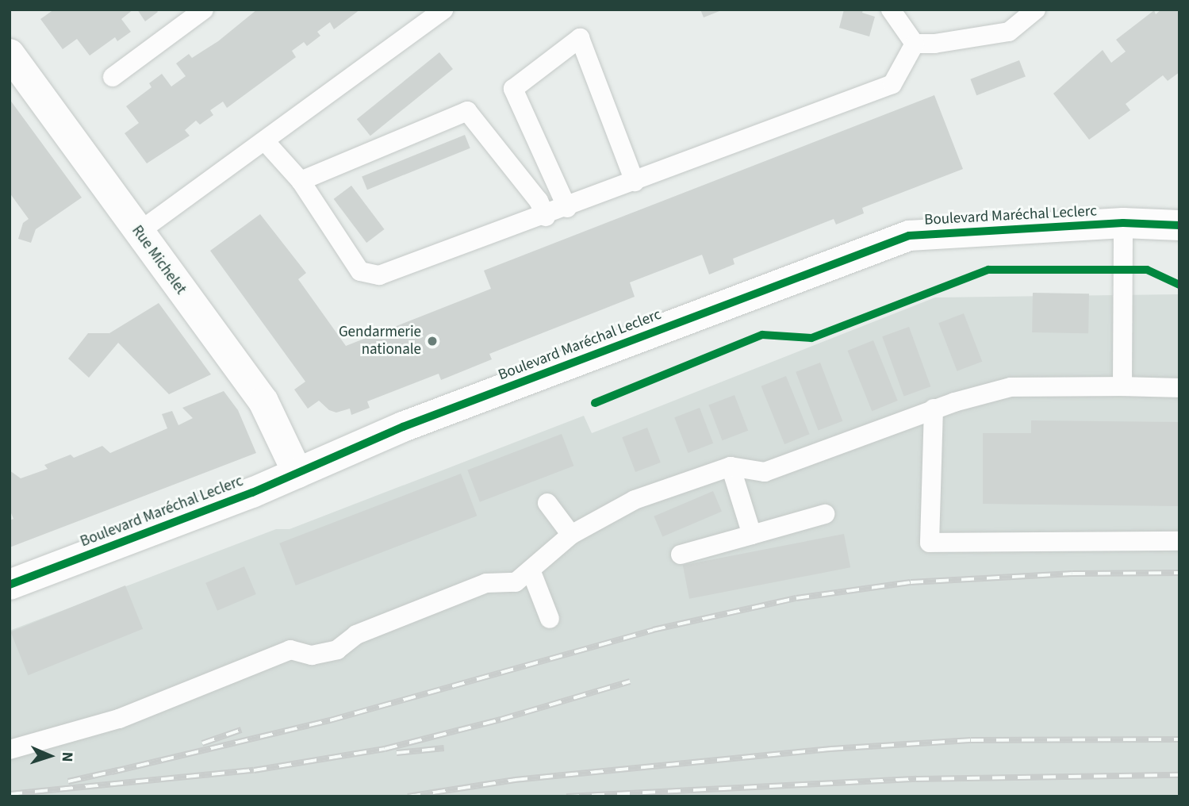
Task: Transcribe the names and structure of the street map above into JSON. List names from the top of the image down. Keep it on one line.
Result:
{"streets":{"street":["Boulevard Maréchal Leclerc","Rue Michelet"]},"crossings":[["Boulevard Maréchal Leclerc","Rue Michelet"]],"places":["Gendarmerie nationale"],"north":"right"}
